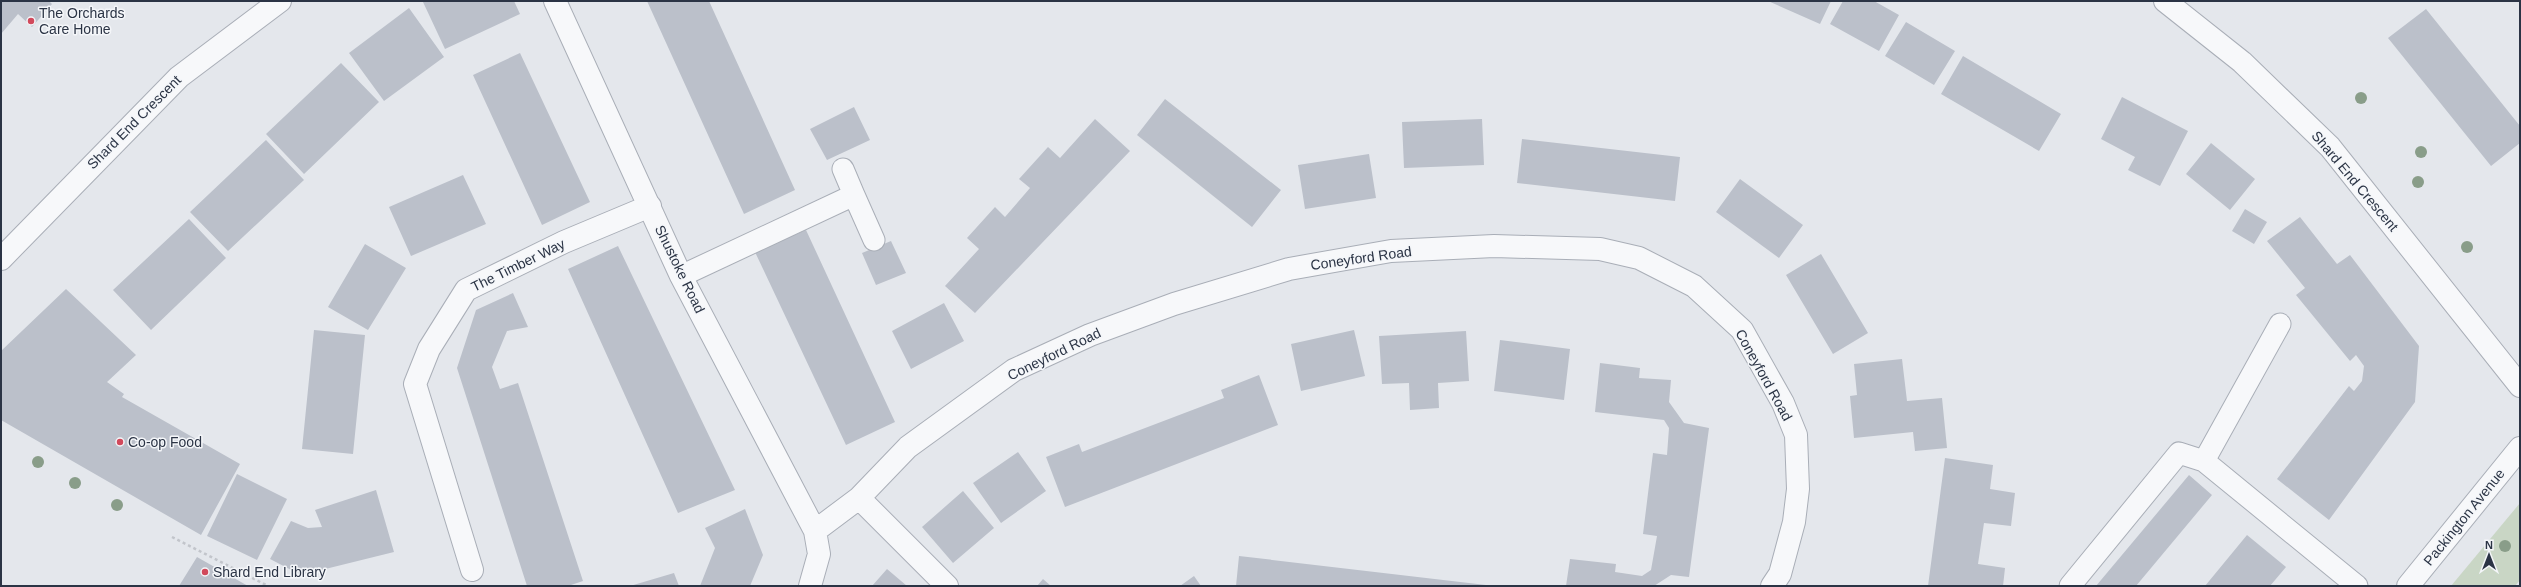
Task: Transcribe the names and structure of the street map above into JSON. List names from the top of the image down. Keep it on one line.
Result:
{"streets":{"street":["Shard End Crescent","Coneyford Road","The Timber Way","Shustoke Road","Packington Avenue"]},"crossings":[["Coneyford Road","Shustoke Road"],["The Timber Way","Shustoke Road"]],"places":["The Orchards Care Home","Co-op Food","Shard End Library"],"north":"top"}
